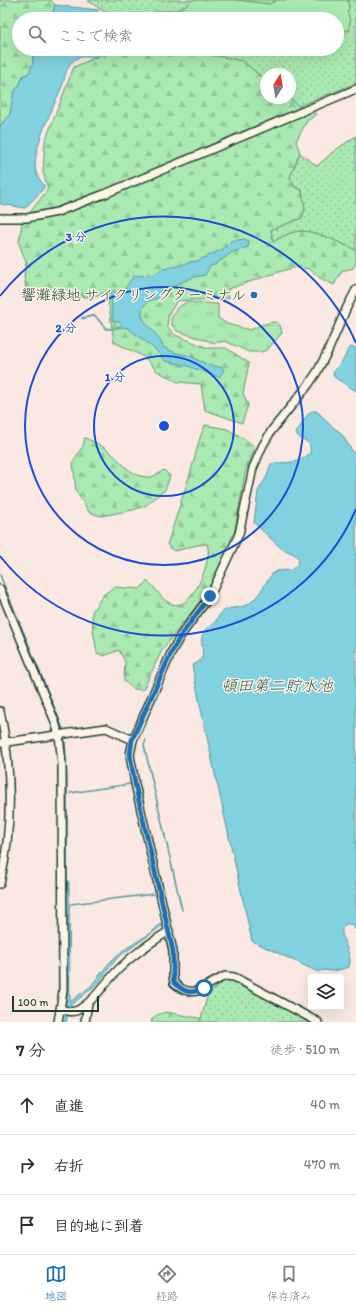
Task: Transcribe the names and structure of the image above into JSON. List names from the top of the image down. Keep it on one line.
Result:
{"water":["頓田第二貯水池"],"places":["響灘緑地 サイクリングターミナル"],"scale_bar":"100 m","north":"top","page":{"search":"ここで検索","scale":"100 m","heading":["7 分","徒歩 · 510 m"],"list":[["直進","40 m"],["右折","470 m"],"目的地に到着"],"nav":["地図","経路","保存済み"]},"rings":["3 分","2 分","1 分"]}
